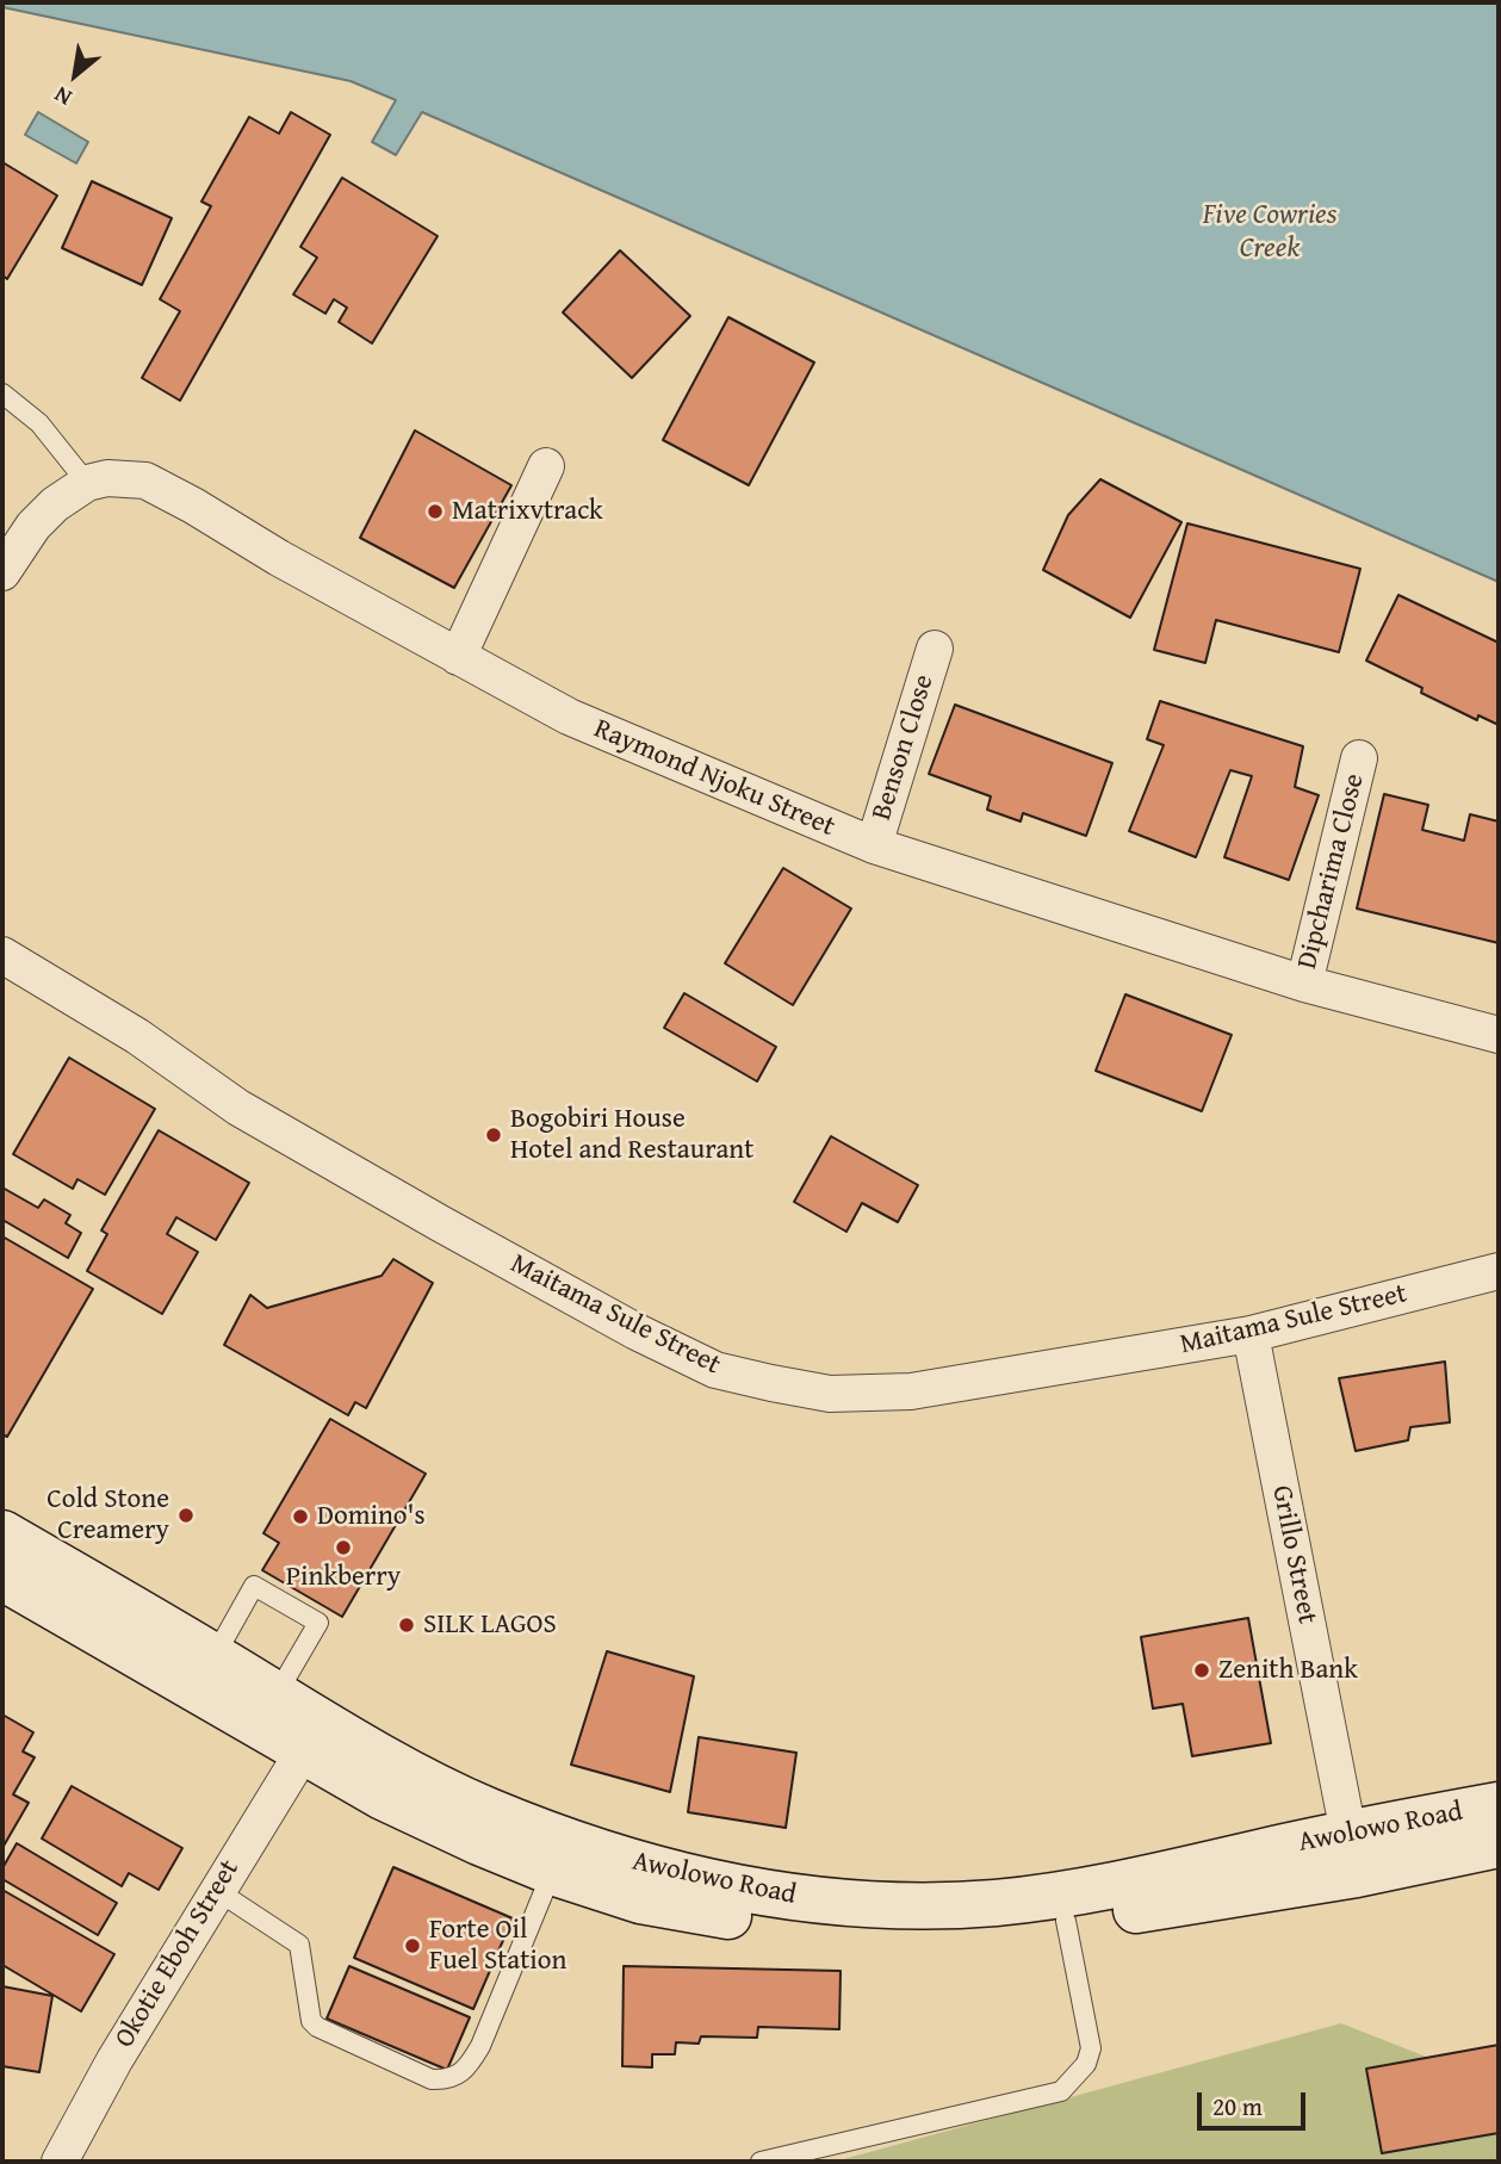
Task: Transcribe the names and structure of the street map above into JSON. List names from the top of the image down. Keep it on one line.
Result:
{"streets":{"main road":["Awolowo Road"],"street":["Benson Close","Raymond Njoku Street","Dipcharima Close","Maitama Sule Street","Grillo Street","Okotie Eboh Street"]},"crossings":[["Benson Close","Raymond Njoku Street"],["Raymond Njoku Street","Dipcharima Close"],["Maitama Sule Street","Grillo Street"],["Grillo Street","Awolowo Road"],["Awolowo Road","Okotie Eboh Street"]],"water":["Five Cowries Creek"],"places":["Matrixvtrack","Bogobiri House Hotel and Restaurant","Cold Stone Creamery","Domino's","Pinkberry","SILK LAGOS","Zenith Bank","Forte Oil Fuel Station"],"scale_bar":"20 m","north":"bottom left"}
